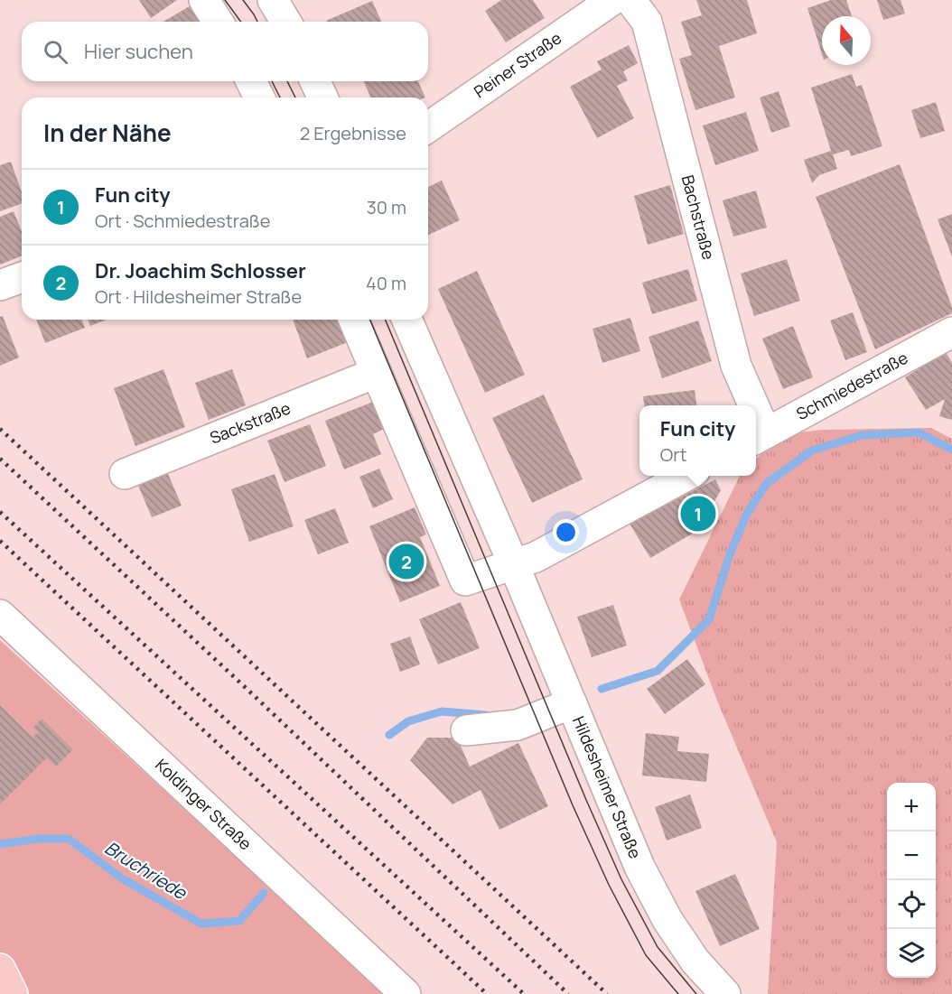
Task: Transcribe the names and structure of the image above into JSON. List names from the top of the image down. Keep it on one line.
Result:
{"streets":{"street":["Peiner Straße","Bachstraße","Schmiedestraße","Sackstraße","Hildesheimer Straße","Koldinger Straße"]},"water":["Bruchriede"],"north":"top","page":{"search":"Hier suchen","heading":["In der Nähe","2 Ergebnisse"],"list":[{"mark":"1","name":"Fun city","note":"Ort · Schmiedestraße","value":"30 m"},{"mark":"2","name":"Dr. Joachim Schlosser","note":"Ort · Hildesheimer Straße","value":"40 m"}],"popup":["Fun city","Ort"],"pins":["1","2"],"map_buttons":["+","−"]}}
